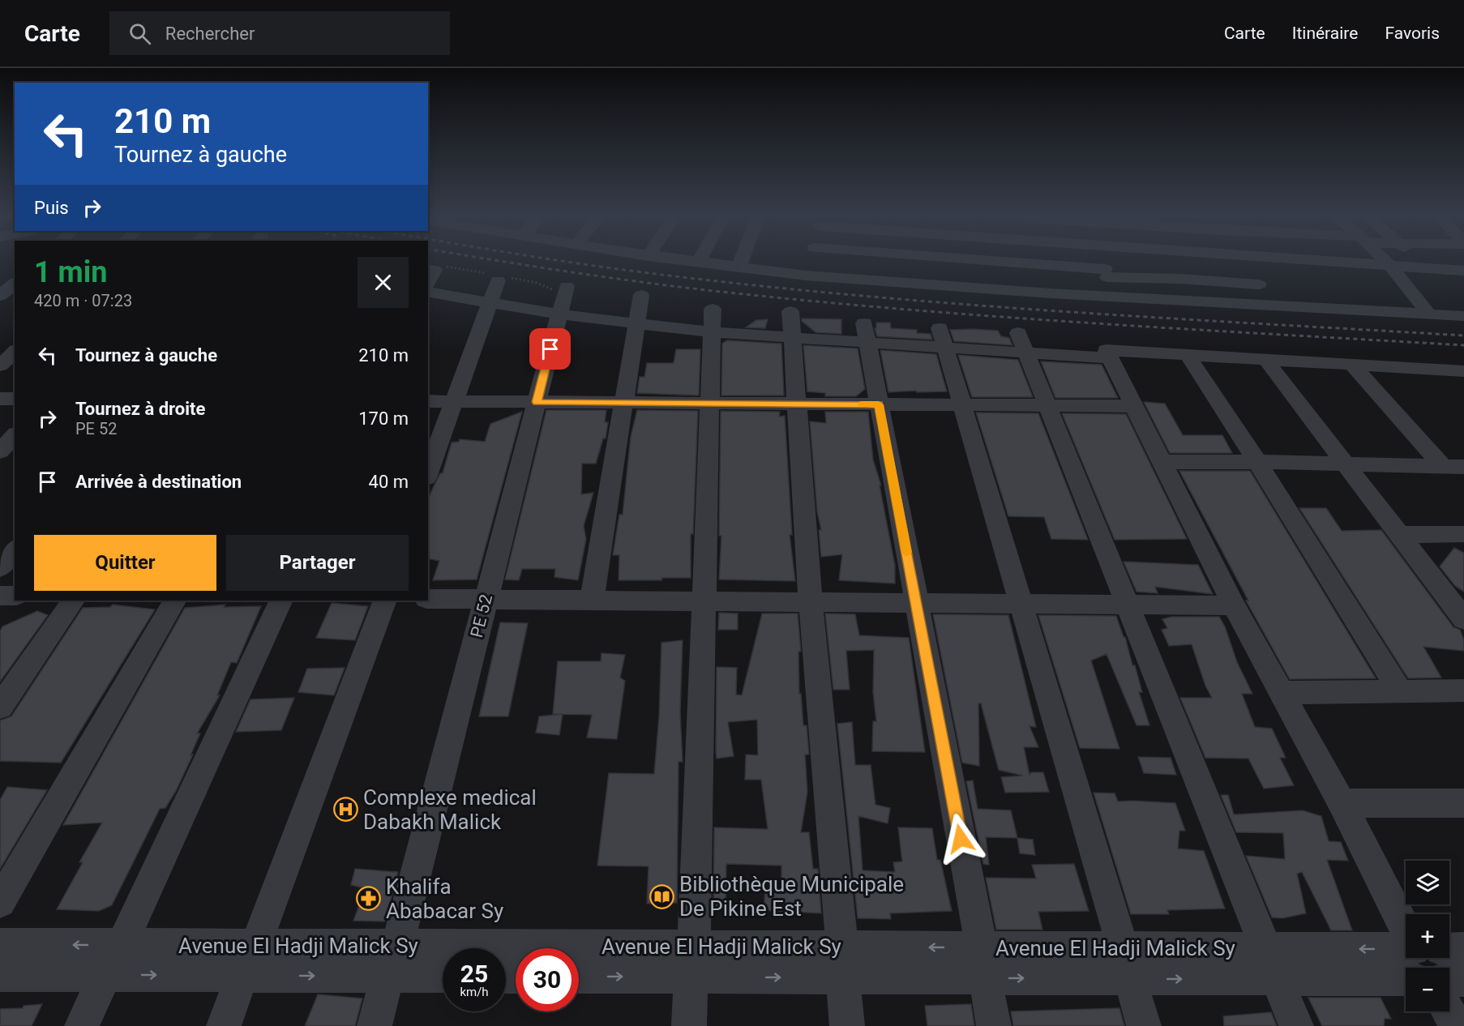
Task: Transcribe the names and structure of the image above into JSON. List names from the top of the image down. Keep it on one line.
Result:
{"streets":{"street":["PE 52","Avenue El Hadji Malick Sy"]},"crossings":[["PE 52","Avenue El Hadji Malick Sy"]],"places":{"hospital":["Complexe medical Dabakh Malick"],"library":["Bibliothèque Municipale De Pikine Est"],"pharmacy":["Khalifa Ababacar Sy"]},"page":{"header":"Carte","search":"Rechercher","nav":["Carte","Itinéraire","Favoris"],"turn":["210 m","Tournez à gauche"],"then":"Puis","heading":["1 min","420 m · 07:23"],"list":[{"name":"Tournez à gauche","value":"210 m"},{"name":"Tournez à droite","note":"PE 52","value":"170 m"},{"name":"Arrivée à destination","value":"40 m"}],"buttons":["Quitter","Partager"],"map_buttons":["+","−"],"speed":"25 km/h","limit":"30"}}
